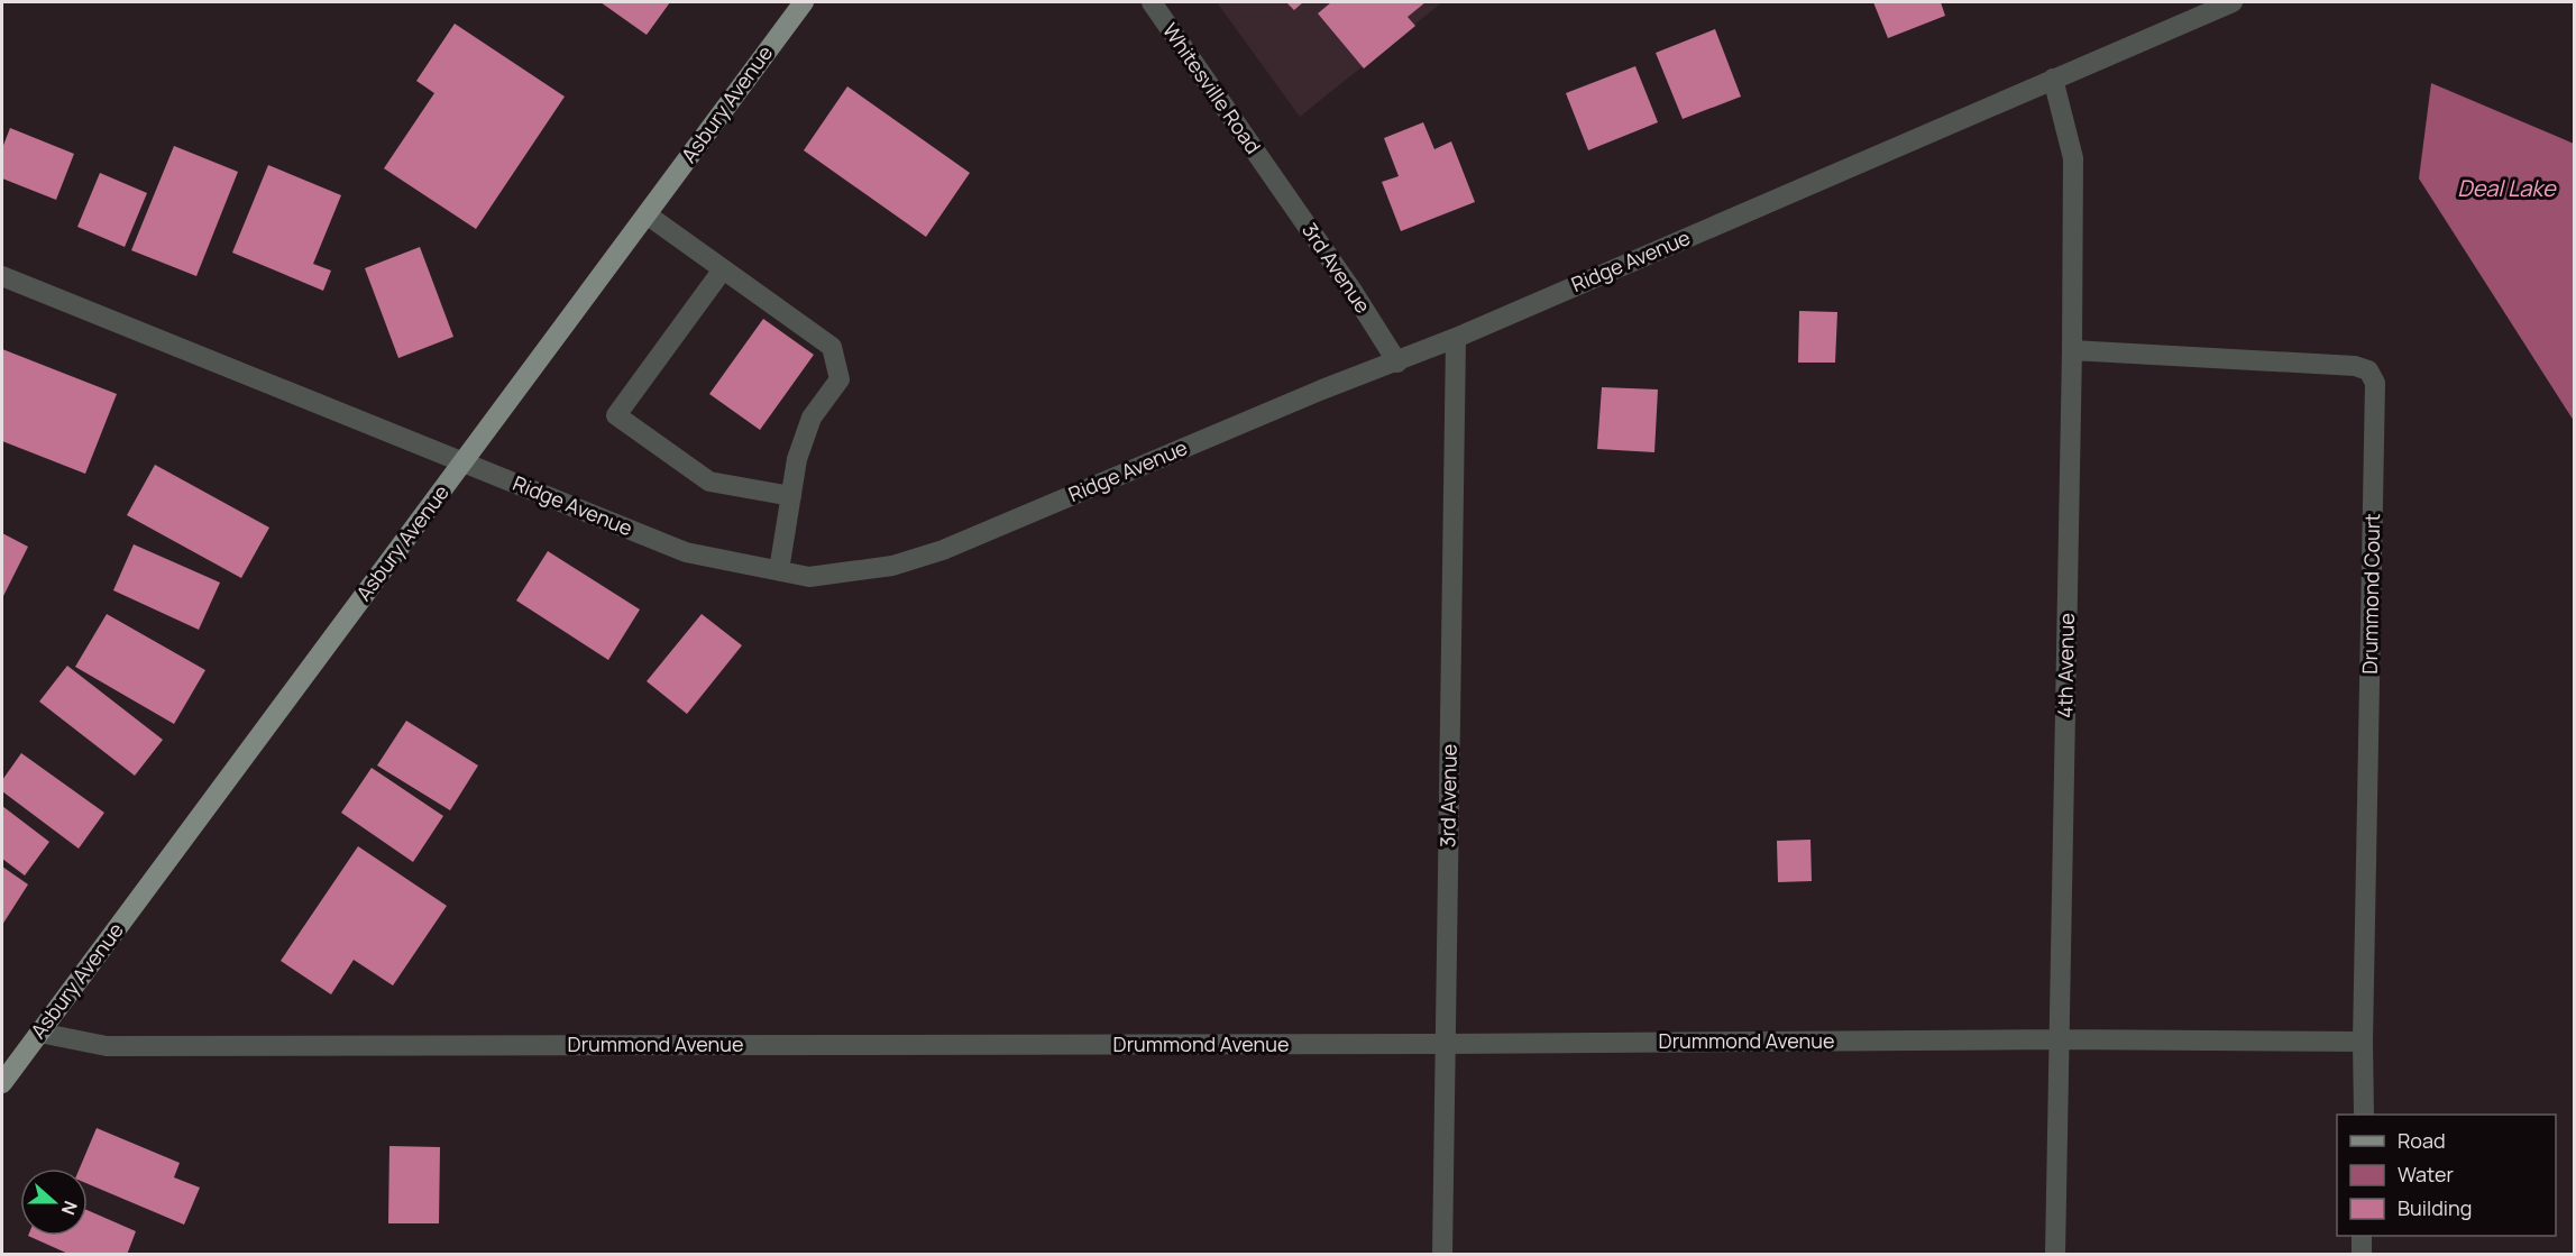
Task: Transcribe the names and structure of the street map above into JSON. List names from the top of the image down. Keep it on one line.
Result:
{"streets":{"main road":["Asbury Avenue"],"street":["Whitesville Road","Ridge Avenue","3rd Avenue","Drummond Court","4th Avenue","Drummond Avenue"]},"crossings":[["Whitesville Road","3rd Avenue"],["Asbury Avenue","Ridge Avenue"],["Asbury Avenue","Drummond Avenue"],["Ridge Avenue","3rd Avenue"],["Ridge Avenue","4th Avenue"],["3rd Avenue","Drummond Avenue"],["Drummond Court","4th Avenue"],["Drummond Court","Drummond Avenue"],["4th Avenue","Drummond Avenue"]],"water":["Deal Lake"],"legend":["Road","Water","Building"],"north":"right"}
